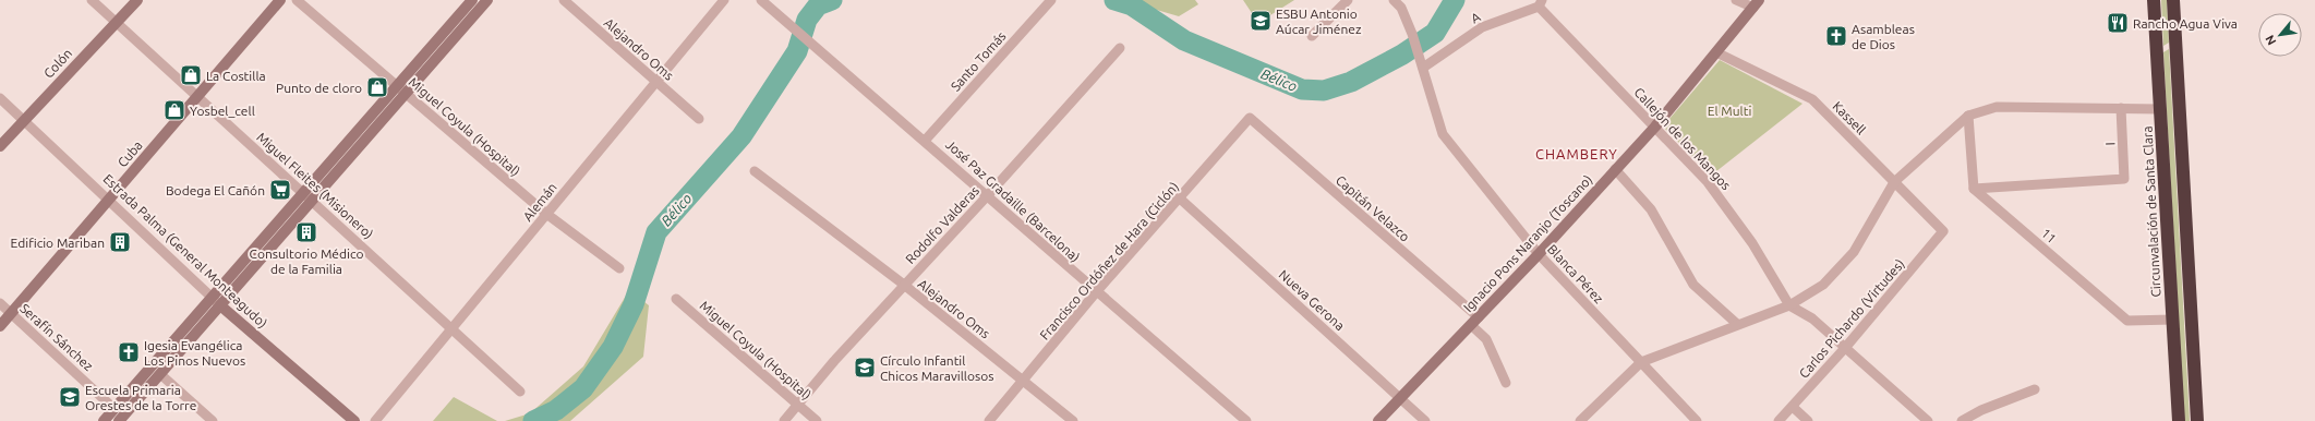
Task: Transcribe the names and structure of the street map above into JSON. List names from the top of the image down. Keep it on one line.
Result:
{"streets":{"highway":["Circunvalación de Santa Clara"],"main road":["Colón","Cuba","Ignacio Pons Naranjo (Toscano)","Estrada Palma (General Monteagudo)"],"street":["A","Alejandro Oms","Santo Tomás","Kassell","Miguel Coyula (Hospital)","Callejón de los Mangos","I","Miguel Fleites (Misionero)","José Paz Gradaille (Barcelona)","Alemán","Capitán Velazco","Rodolfo Valderas","11","Francisco Ordóñez de Hara (Ciclón)","Blanca Pérez","Nueva Gerona","Carlos Pichardo (Virtudes)","Serafín Sánchez"]},"crossings":[["A","Callejón de los Mangos"],["A","Blanca Pérez"],["Alejandro Oms","Alemán"],["Alejandro Oms","Rodolfo Valderas"],["Alejandro Oms","Francisco Ordóñez de Hara (Ciclón)"],["Santo Tomás","José Paz Gradaille (Barcelona)"],["Colón","Miguel Fleites (Misionero)"],["Colón","Estrada Palma (General Monteagudo)"],["Kassell","Ignacio Pons Naranjo (Toscano)"],["Kassell","Carlos Pichardo (Virtudes)"],["Miguel Coyula (Hospital)","Alemán"],["Miguel Coyula (Hospital)","Rodolfo Valderas"],["Callejón de los Mangos","Ignacio Pons Naranjo (Toscano)"],["Callejón de los Mangos","Carlos Pichardo (Virtudes)"],["I","11"],["Cuba","Miguel Fleites (Misionero)"],["Cuba","Estrada Palma (General Monteagudo)"],["Cuba","Serafín Sánchez"],["Miguel Fleites (Misionero)","Alemán"],["José Paz Gradaille (Barcelona)","Rodolfo Valderas"],["José Paz Gradaille (Barcelona)","Francisco Ordóñez de Hara (Ciclón)"],["Capitán Velazco","Ignacio Pons Naranjo (Toscano)"],["Capitán Velazco","Francisco Ordóñez de Hara (Ciclón)"],["Circunvalación de Santa Clara","11"],["Ignacio Pons Naranjo (Toscano)","Blanca Pérez"],["Ignacio Pons Naranjo (Toscano)","Nueva Gerona"],["Francisco Ordóñez de Hara (Ciclón)","Nueva Gerona"]],"districts":["CHAMBERY"],"water":["Bélico"],"parks":["El Multi"],"places":{"school or university":["ESBU Antonio Aúcar Jiménez","Círculo Infantil Chicos Maravillosos","Escuela Primaria Orestes de la Torre"],"restaurant":["Rancho Agua Viva"],"church":["Asambleas de Dios","Igesia Evangélica Los Pinos Nuevos"],"shop":["La Costilla","Punto de cloro","Yosbel_cell"],"supermarket":["Bodega El Cañón"],"building":["Consultorio Médico de la Familia","Edificio Mariban"]},"north":"bottom left"}
